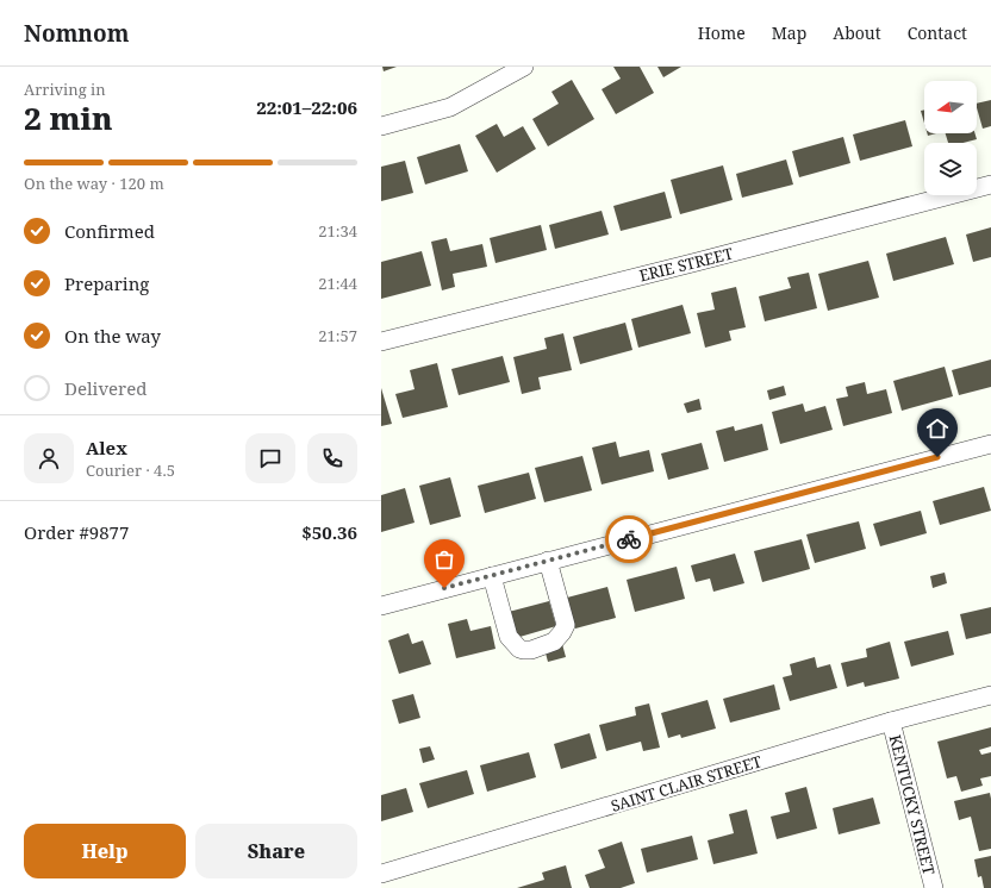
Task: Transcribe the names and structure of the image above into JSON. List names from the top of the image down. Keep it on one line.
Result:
{"streets":{"street":["ERIE STREET","SAINT CLAIR STREET","KENTUCKY STREET"]},"crossings":[["SAINT CLAIR STREET","KENTUCKY STREET"]],"north":"left","page":{"header":"Nomnom","nav":["Home","Map","About","Contact"],"heading":["2 min","Arriving in","22:01–22:06"],"panel":["Alex","Courier · 4.5","Order #9877","$50.36"],"bar":"On the way · 120 m","list":[["Confirmed","21:34"],["Preparing","21:44"],["On the way","21:57"],"Delivered"],"buttons":["Help","Share"]}}
